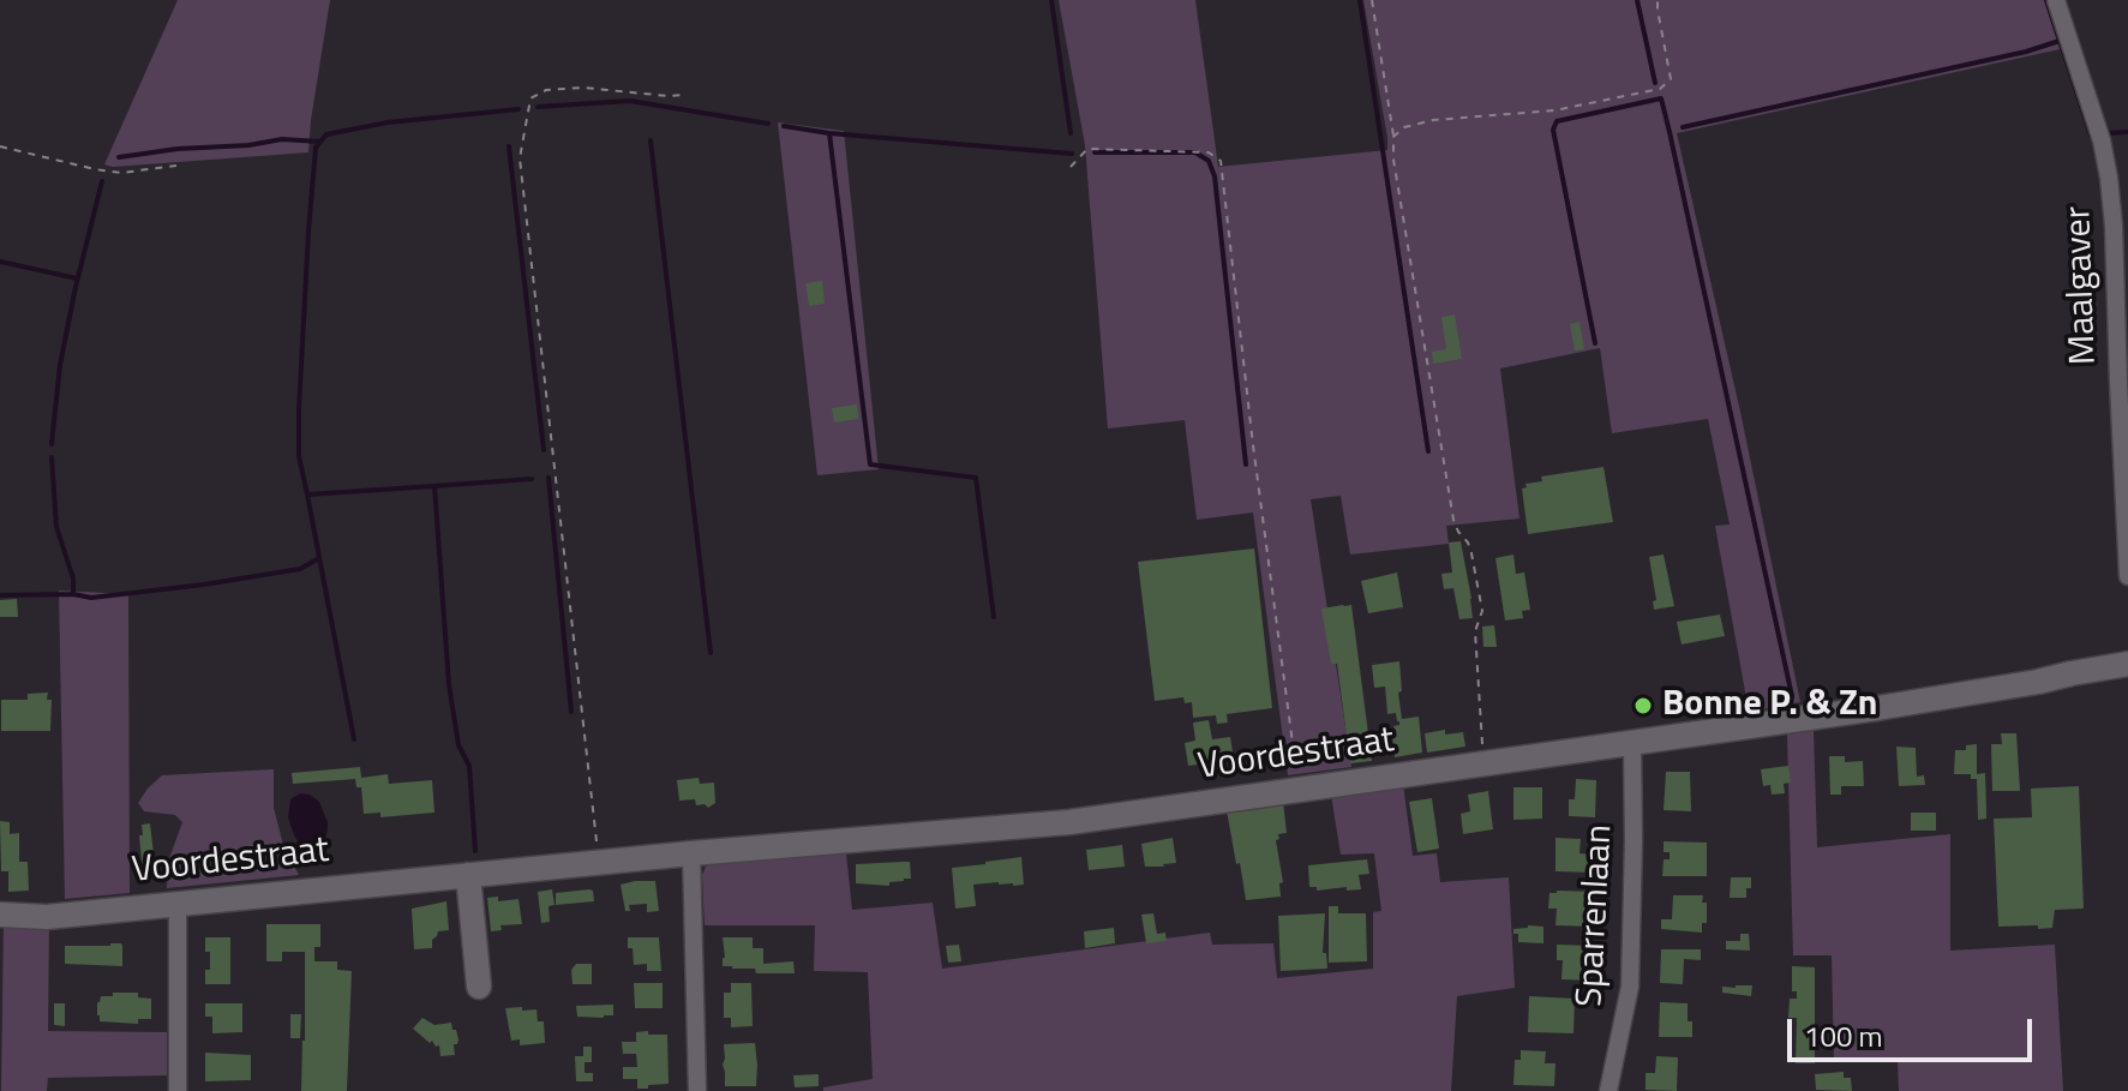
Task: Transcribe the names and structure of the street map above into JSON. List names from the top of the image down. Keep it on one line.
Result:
{"streets":{"street":["Maalgaver","Voordestraat","Sparrenlaan"]},"crossings":[["Voordestraat","Sparrenlaan"]],"places":["Bonne P. & Zn"],"scale_bar":"100 m"}
